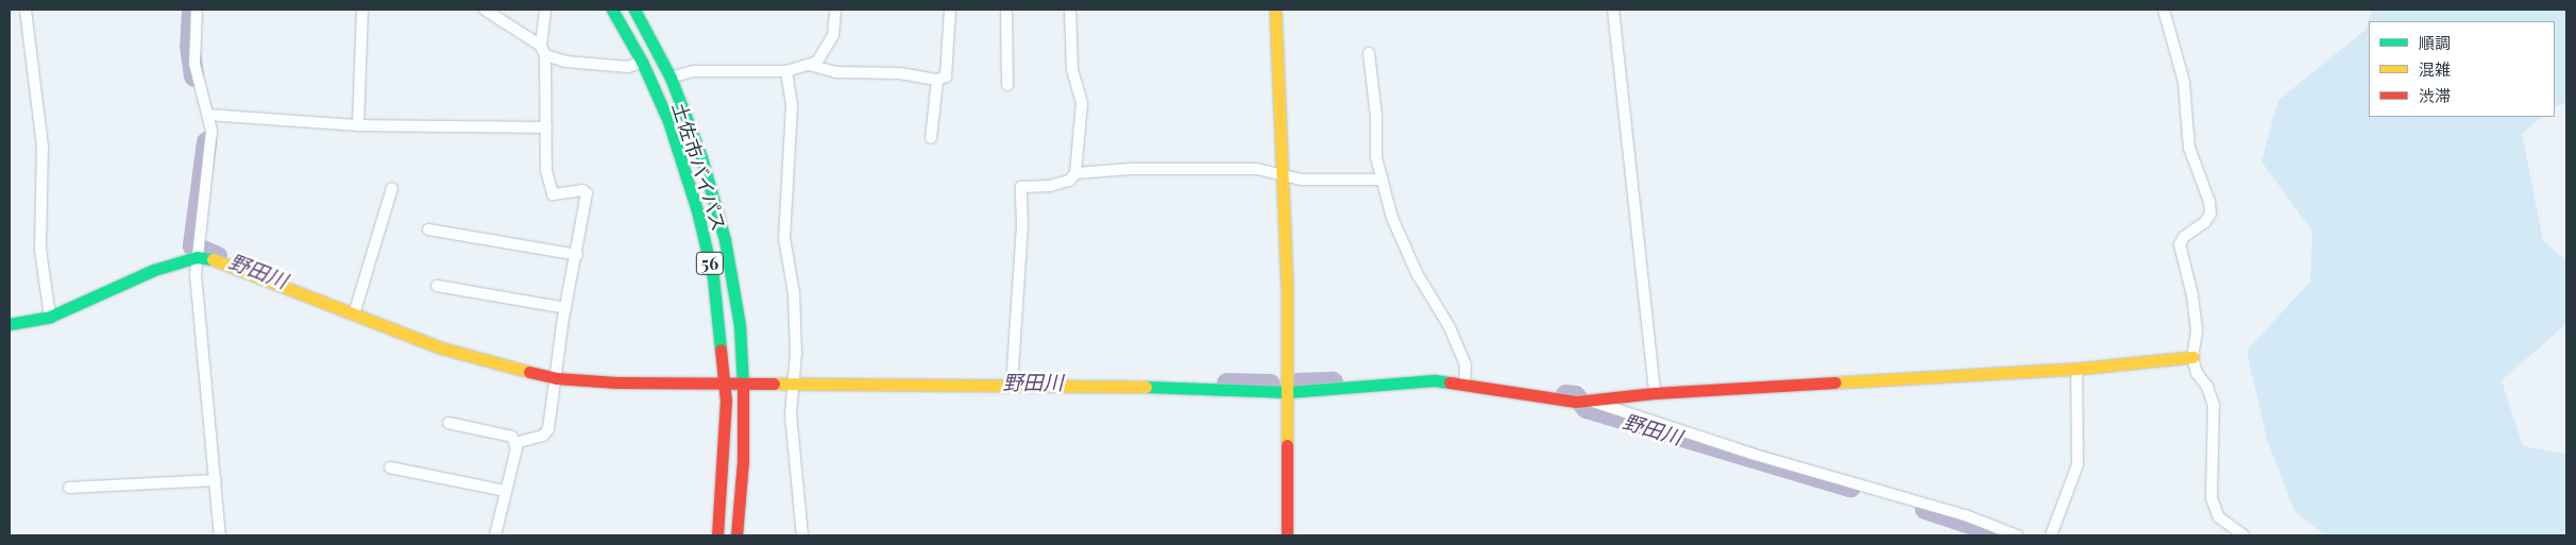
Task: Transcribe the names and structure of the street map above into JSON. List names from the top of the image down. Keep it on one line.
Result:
{"streets":{"main road":["土佐市バイパス","56"]},"water":["野田川"],"legend":["順調","混雑","渋滞"]}
